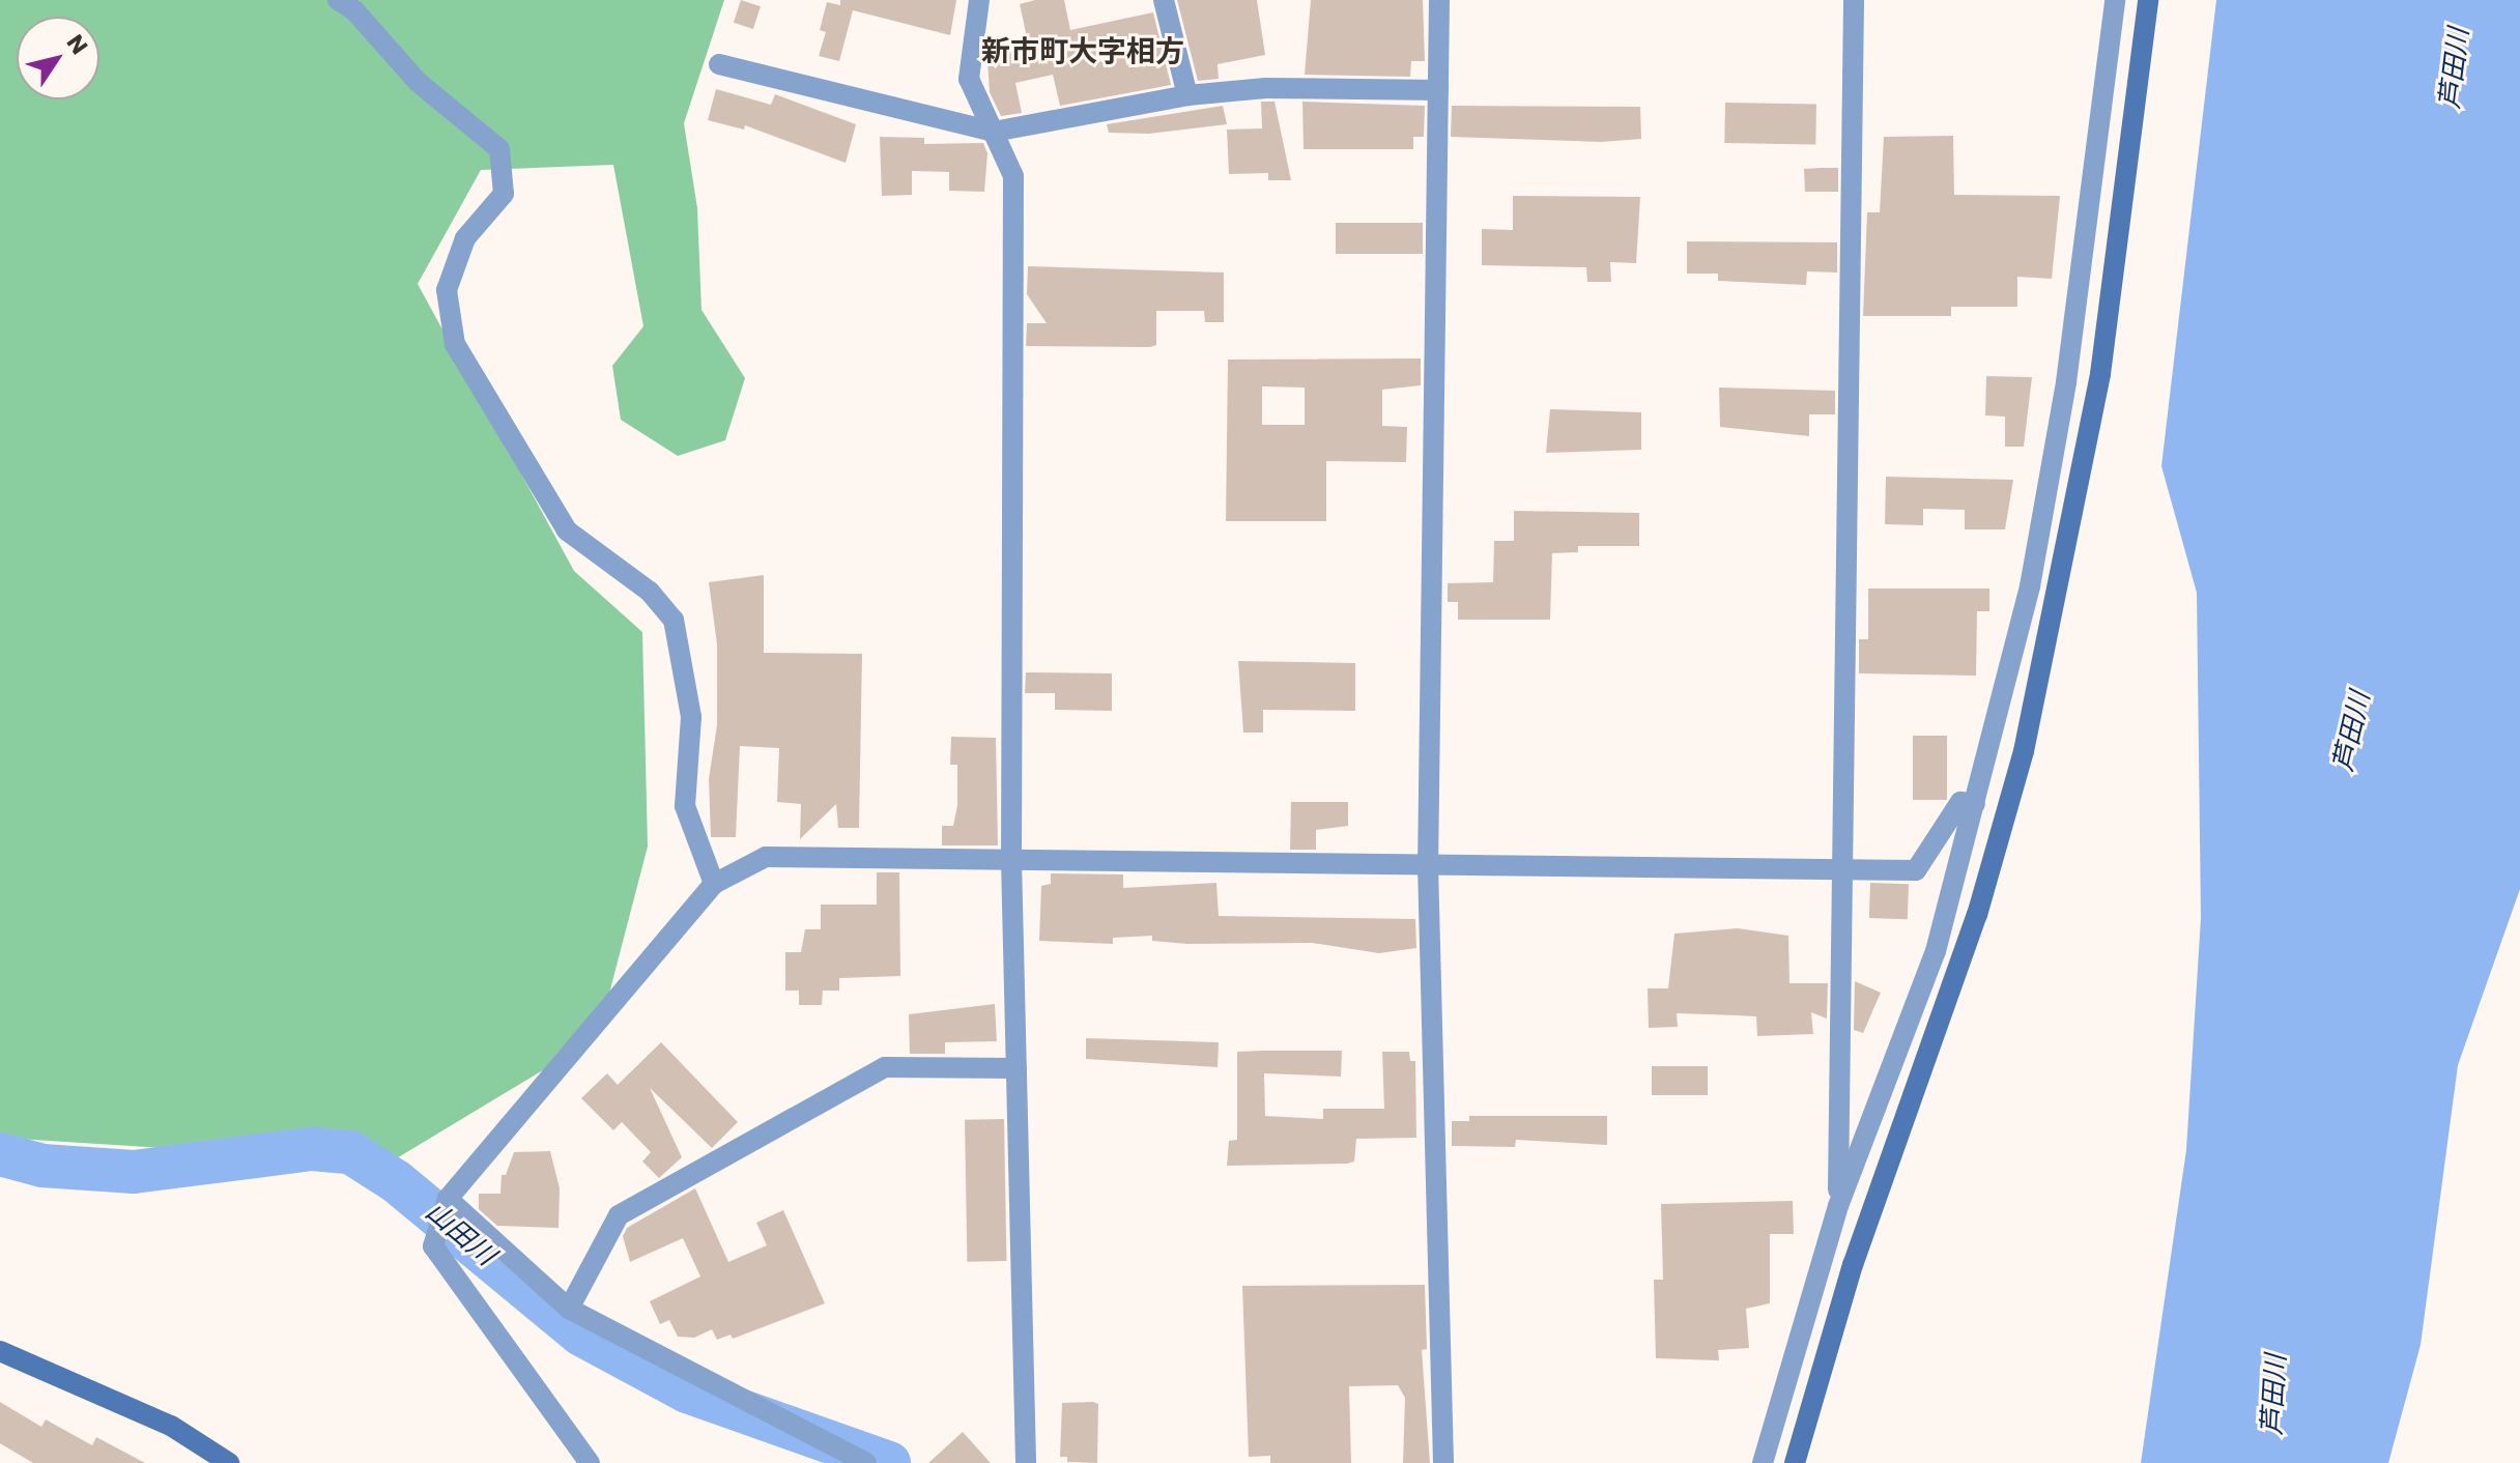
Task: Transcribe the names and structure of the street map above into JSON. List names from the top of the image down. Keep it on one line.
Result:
{"districts":["新市町大字相方"],"water":["芦田川","山田川"],"north":"top right"}
